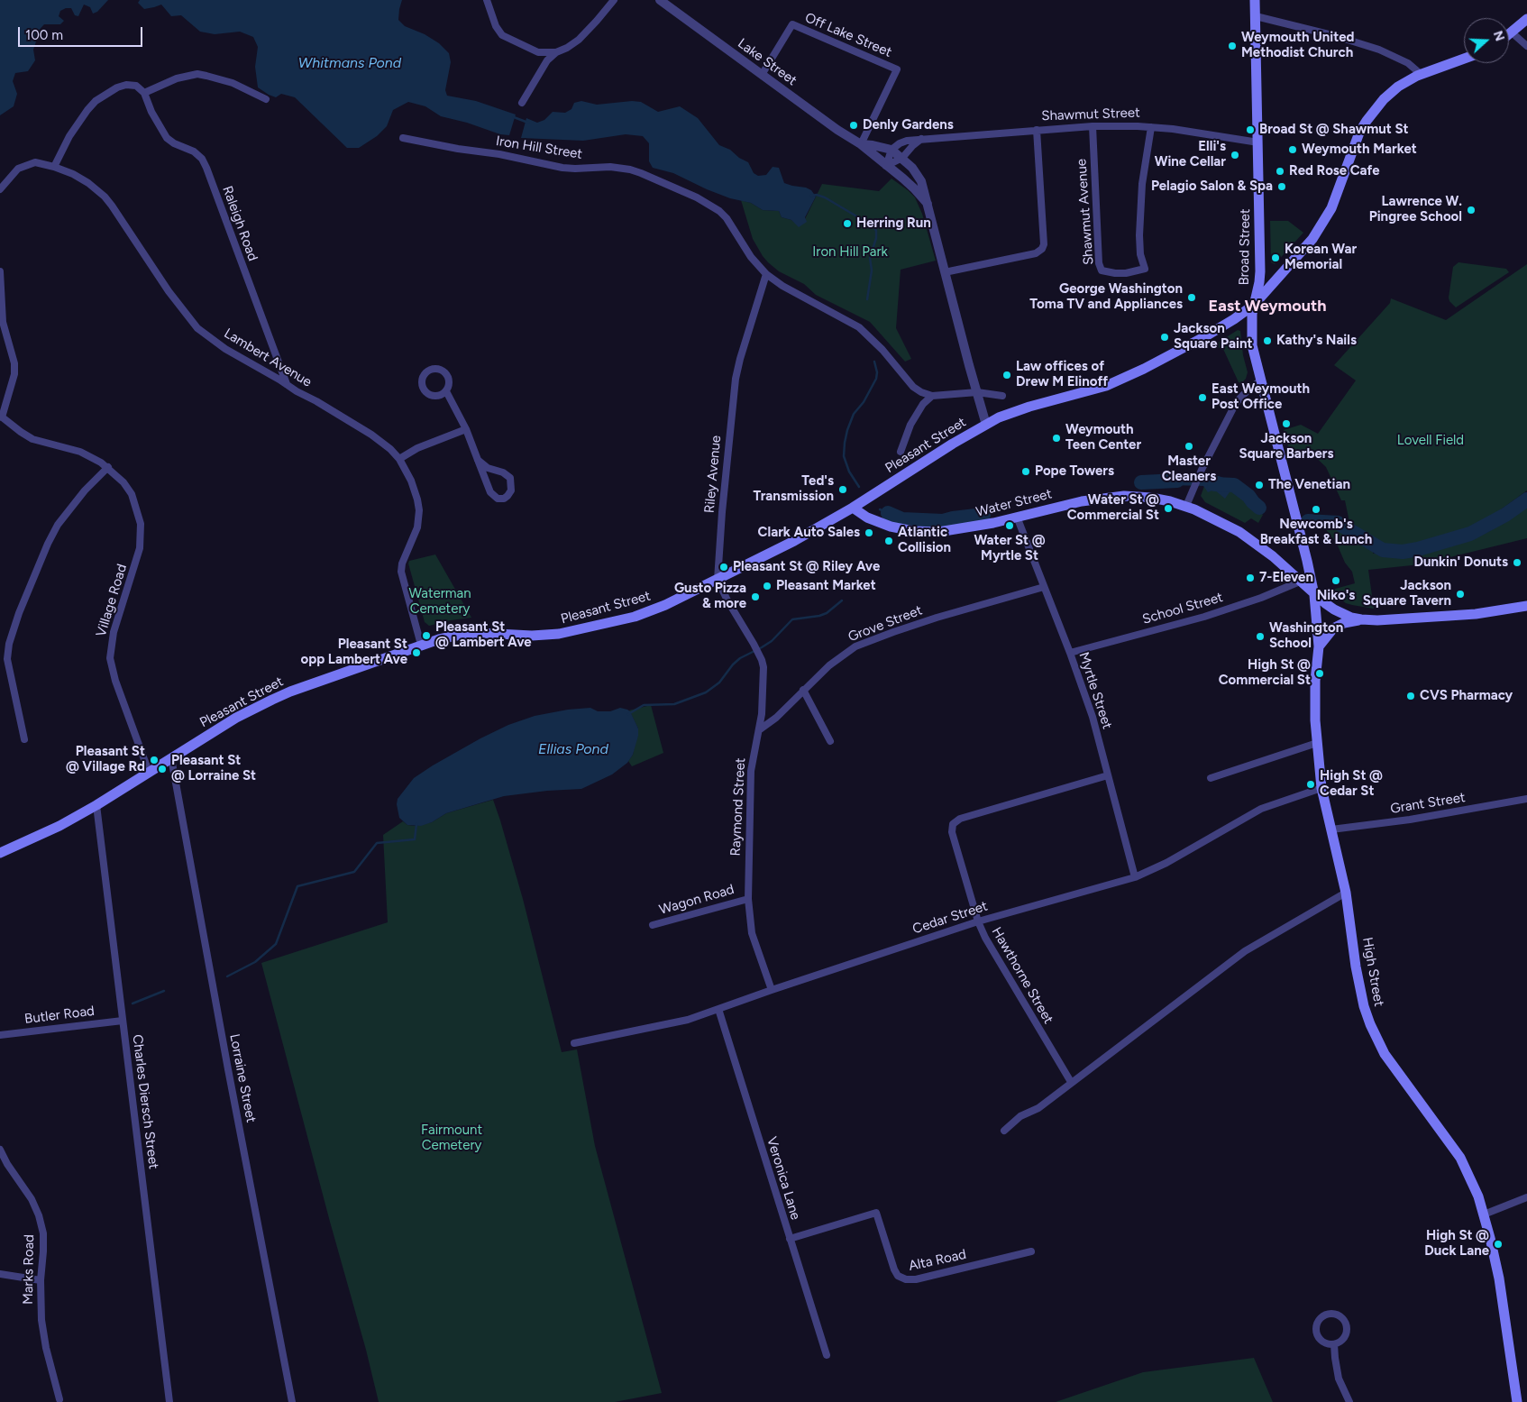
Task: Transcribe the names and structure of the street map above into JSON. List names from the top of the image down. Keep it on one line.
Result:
{"streets":{"main road":["Broad Street","Pleasant Street","Water Street","High Street"],"street":["Off Lake Street","Lake Street","Shawmut Street","Iron Hill Street","Shawmut Avenue","Raleigh Road","Lambert Avenue","Riley Avenue","Village Road","School Street","Grove Street","Myrtle Street","Grant Street","Raymond Street","Wagon Road","Cedar Street","Hawthorne Street","Butler Road","Lorraine Street","Charles Diersch Street","Veronica Lane","Alta Road","Marks Road"]},"crossings":[["Off Lake Street","Lake Street"],["Lake Street","Shawmut Street"],["Shawmut Street","Shawmut Avenue"],["Shawmut Street","Broad Street"],["Iron Hill Street","Riley Avenue"],["Raleigh Road","Lambert Avenue"],["Broad Street","Pleasant Street"],["Broad Street","Water Street"],["Broad Street","High Street"],["Lambert Avenue","Pleasant Street"],["Pleasant Street","Riley Avenue"],["Pleasant Street","Water Street"],["Pleasant Street","Village Road"],["Pleasant Street","Raymond Street"],["Pleasant Street","Lorraine Street"],["Pleasant Street","Charles Diersch Street"],["Riley Avenue","Raymond Street"],["Water Street","School Street"],["Water Street","Myrtle Street"],["Water Street","High Street"],["School Street","Myrtle Street"],["Grove Street","Myrtle Street"],["Grove Street","Raymond Street"],["Myrtle Street","Cedar Street"],["Myrtle Street","Hawthorne Street"],["Grant Street","High Street"],["Raymond Street","Wagon Road"],["Raymond Street","Cedar Street"],["Cedar Street","High Street"],["Cedar Street","Hawthorne Street"],["Cedar Street","Veronica Lane"],["Butler Road","Charles Diersch Street"],["Veronica Lane","Alta Road"]],"districts":["East Weymouth"],"water":["Whitmans Pond","Ellias Pond"],"parks":["Iron Hill Park","Lovell Field","Waterman Cemetery","Fairmount Cemetery"],"places":["Weymouth United Methodist Church","Denly Gardens","Broad St @ Shawmut St","Weymouth Market","Elli's Wine Cellar","Red Rose Cafe","Pelagio Salon & Spa","Lawrence W. Pingree School","Herring Run","Korean War Memorial","George Washington Toma TV and Appliances","Jackson Square Paint","Kathy's Nails","Law offices of Drew M Elinoff","East Weymouth Post Office","Jackson Square Barbers","Weymouth Teen Center","Master Cleaners","Pope Towers","The Venetian","Ted's Transmission","Water St @ Commercial St","Newcomb's Breakfast & Lunch","Water St @ Myrtle St","Clark Auto Sales","Atlantic Collision","Dunkin' Donuts","Pleasant St @ Riley Ave","7-Eleven","Niko's","Pleasant Market","Jackson Square Tavern","Gusto Pizza & more","Pleasant St @ Lambert Ave","Washington School","Pleasant St opp Lambert Ave","High St @ Commercial St","CVS Pharmacy","Pleasant St @ Village Rd","Pleasant St @ Lorraine St","High St @ Cedar St","High St @ Duck Lane"],"scale_bar":"100 m","north":"right"}
